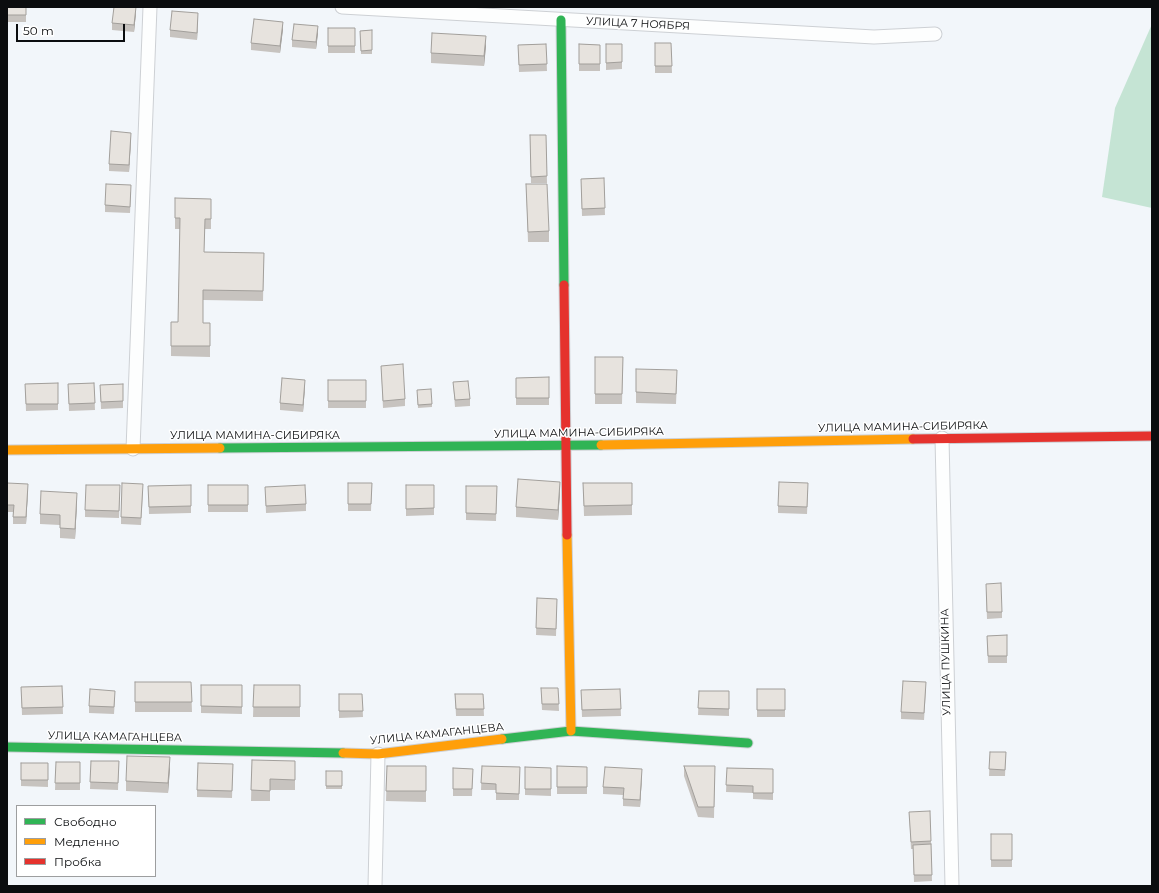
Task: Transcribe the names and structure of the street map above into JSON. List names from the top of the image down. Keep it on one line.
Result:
{"streets":{"street":["УЛИЦА 7 НОЯБРЯ","УЛИЦА МАМИНА-СИБИРЯКА","УЛИЦА ПУШКИНА","УЛИЦА КАМАГАНЦЕВА"]},"crossings":[["УЛИЦА МАМИНА-СИБИРЯКА","УЛИЦА ПУШКИНА"]],"legend":["Свободно","Медленно","Пробка"],"scale_bar":"50 m"}
